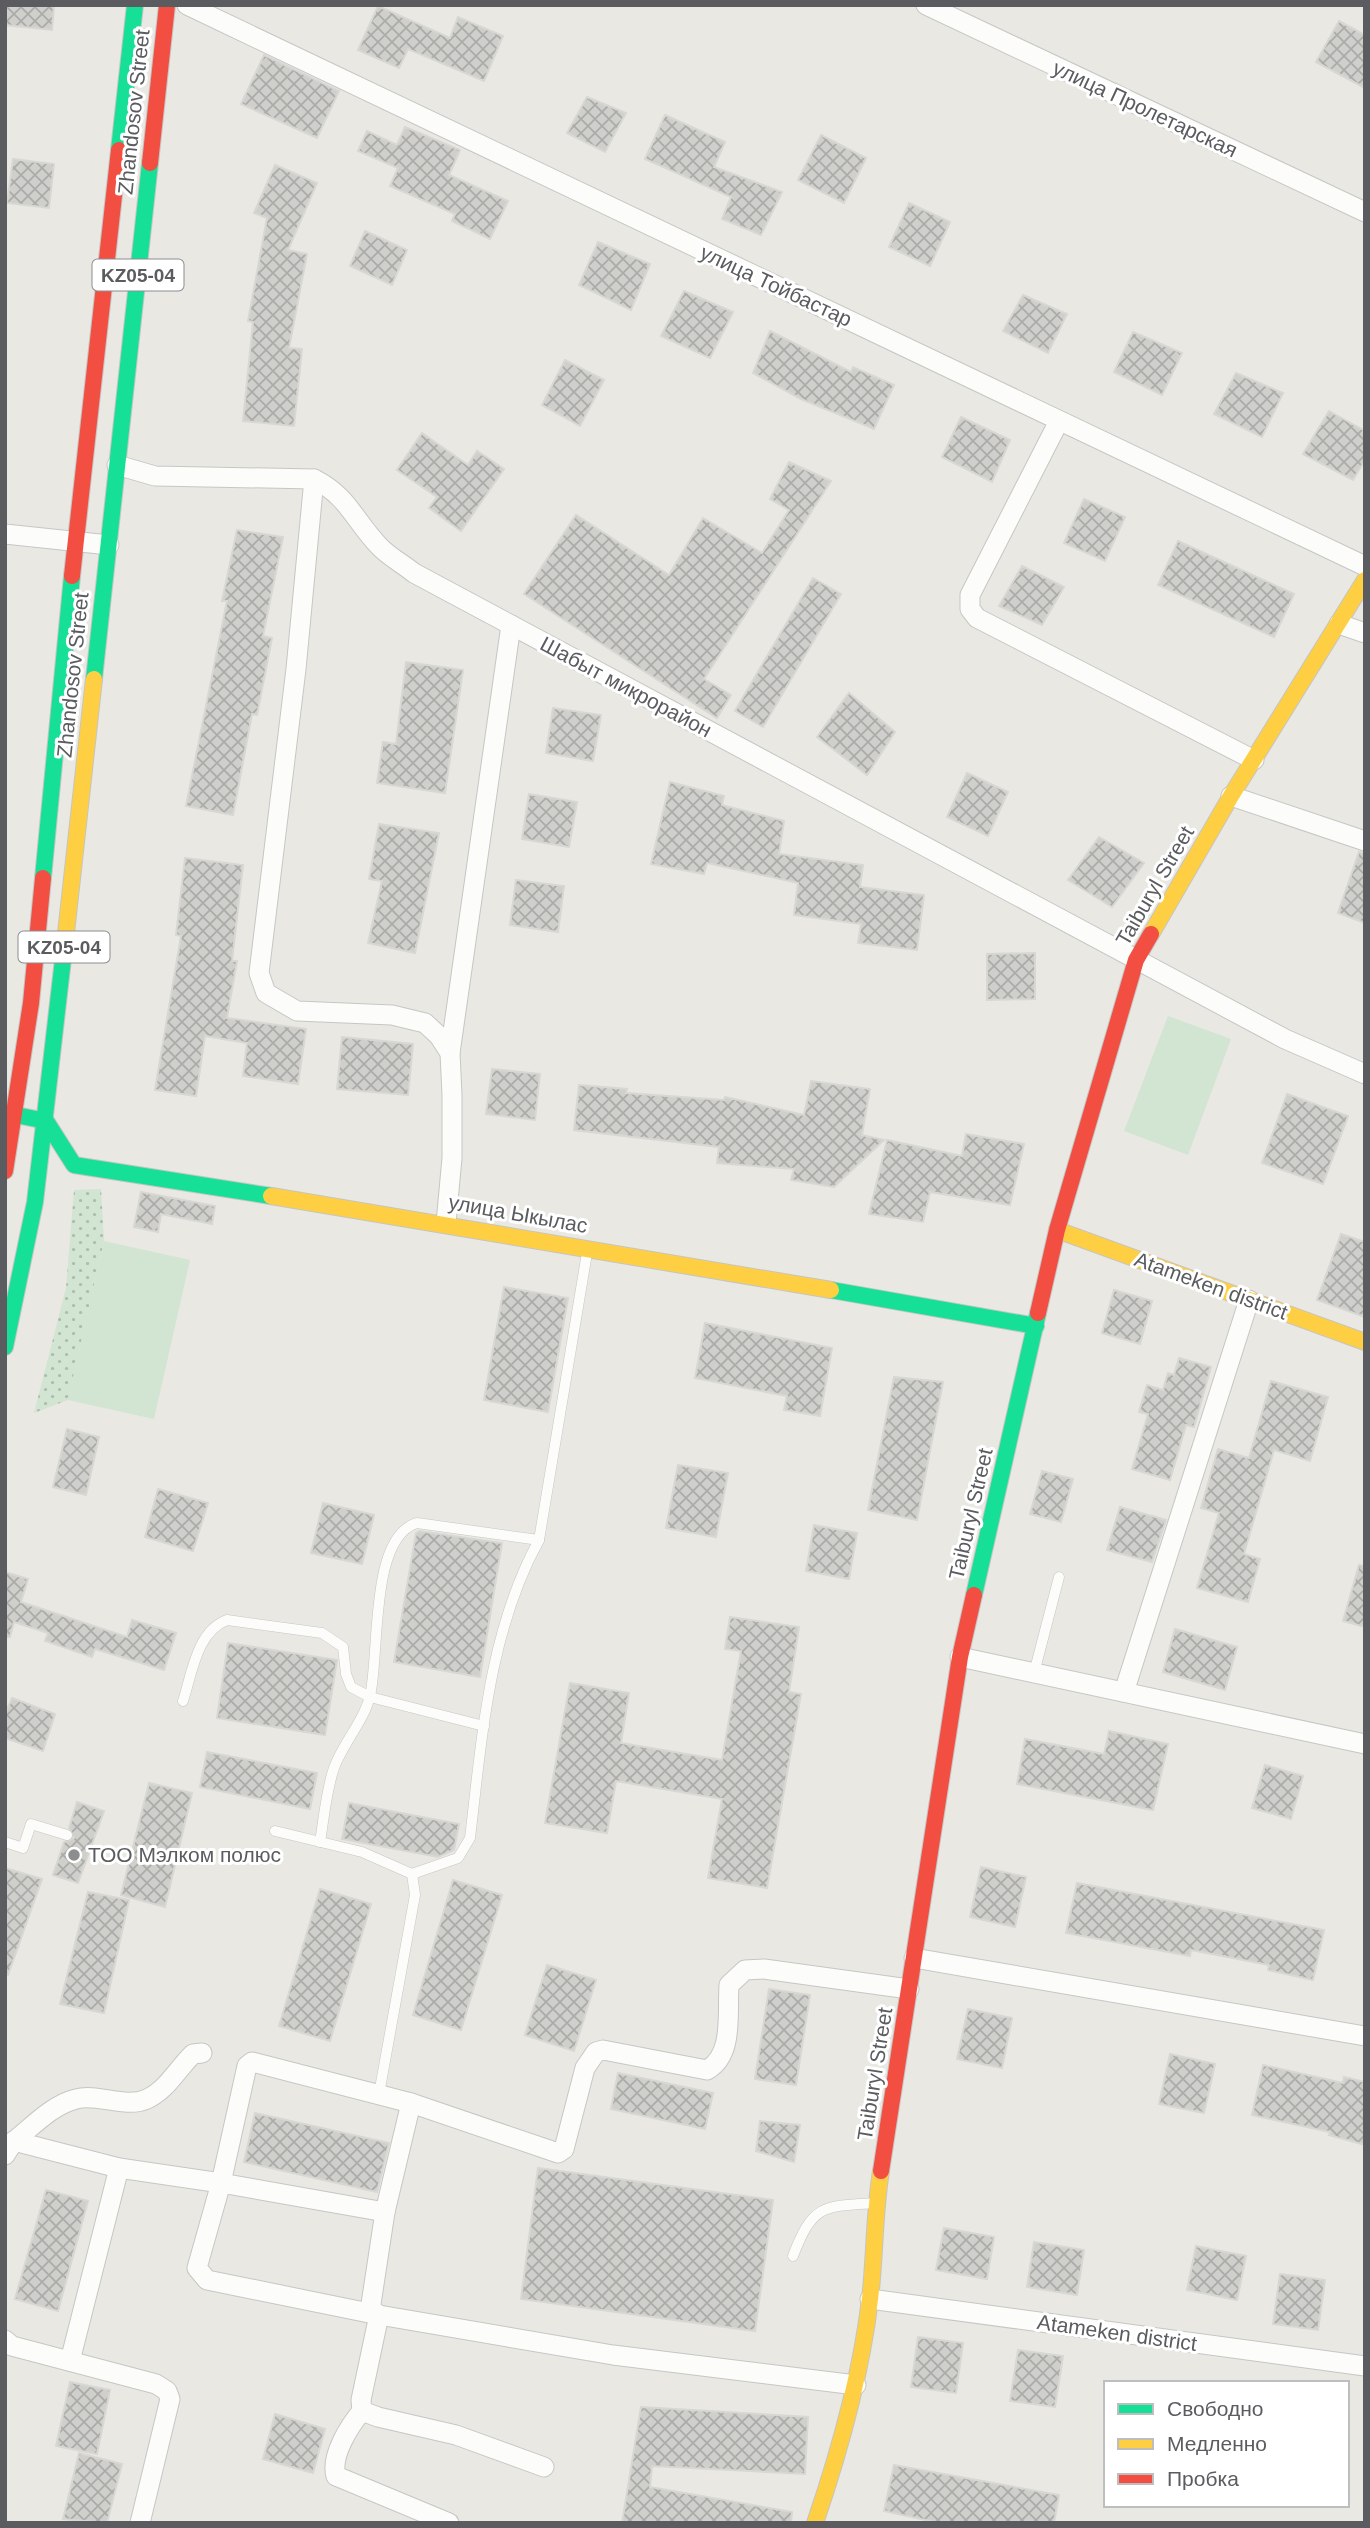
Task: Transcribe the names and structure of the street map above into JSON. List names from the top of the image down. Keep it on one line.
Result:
{"streets":{"street":["улица Пролетарская","Zhandosov Street","KZ05-04","улица Тойбастар","Шабыт микрорайон","Taiburyl Street","улица Ыкылас","Atameken district"]},"crossings":[["Zhandosov Street","улица Ыкылас"],["Шабыт микрорайон","Taiburyl Street"],["Taiburyl Street","улица Ыкылас"],["Taiburyl Street","Atameken district"]],"places":["ТОО Мэлком полюс"],"legend":["Свободно","Медленно","Пробка"]}
